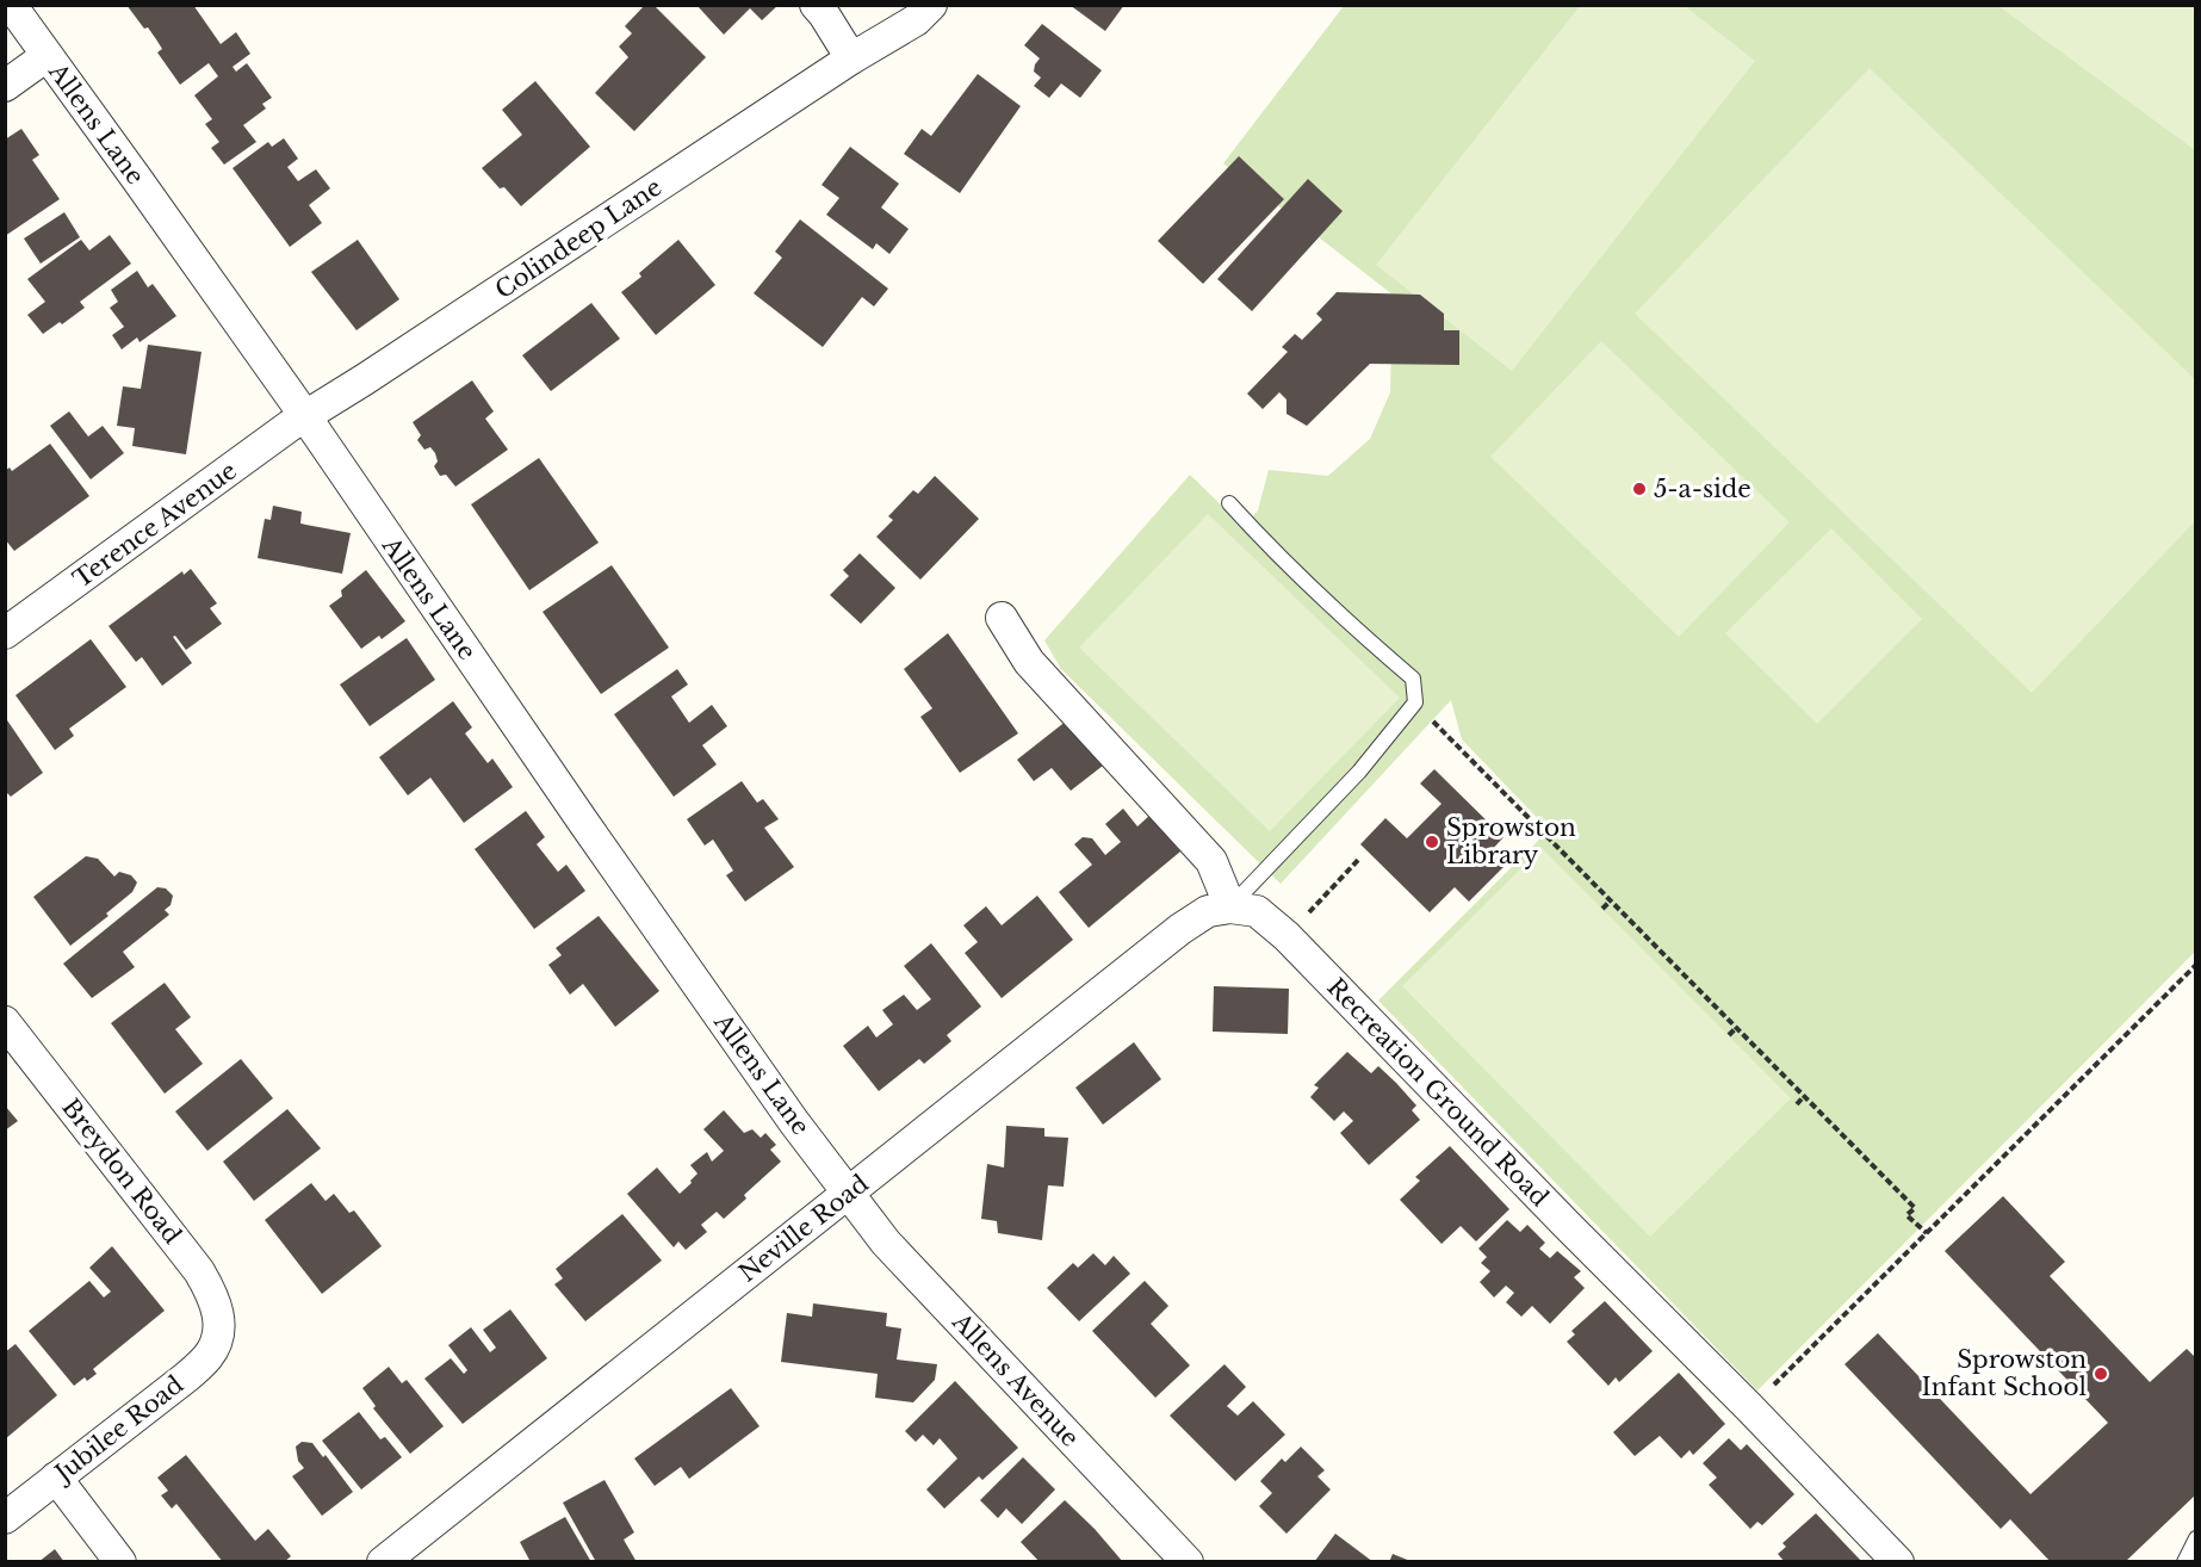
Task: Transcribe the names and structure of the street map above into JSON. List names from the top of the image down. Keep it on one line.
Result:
{"streets":{"street":["Allens Lane","Colindeep Lane","Terence Avenue","Recreation Ground Road","Breydon Road","Neville Road","Allens Avenue","Jubilee Road"]},"crossings":[["Allens Lane","Colindeep Lane"],["Allens Lane","Terence Avenue"],["Allens Lane","Neville Road"],["Allens Lane","Allens Avenue"],["Colindeep Lane","Terence Avenue"],["Recreation Ground Road","Neville Road"],["Breydon Road","Jubilee Road"],["Neville Road","Allens Avenue"]],"places":["5-a-side","Sprowston Library","Sprowston Infant School"]}
